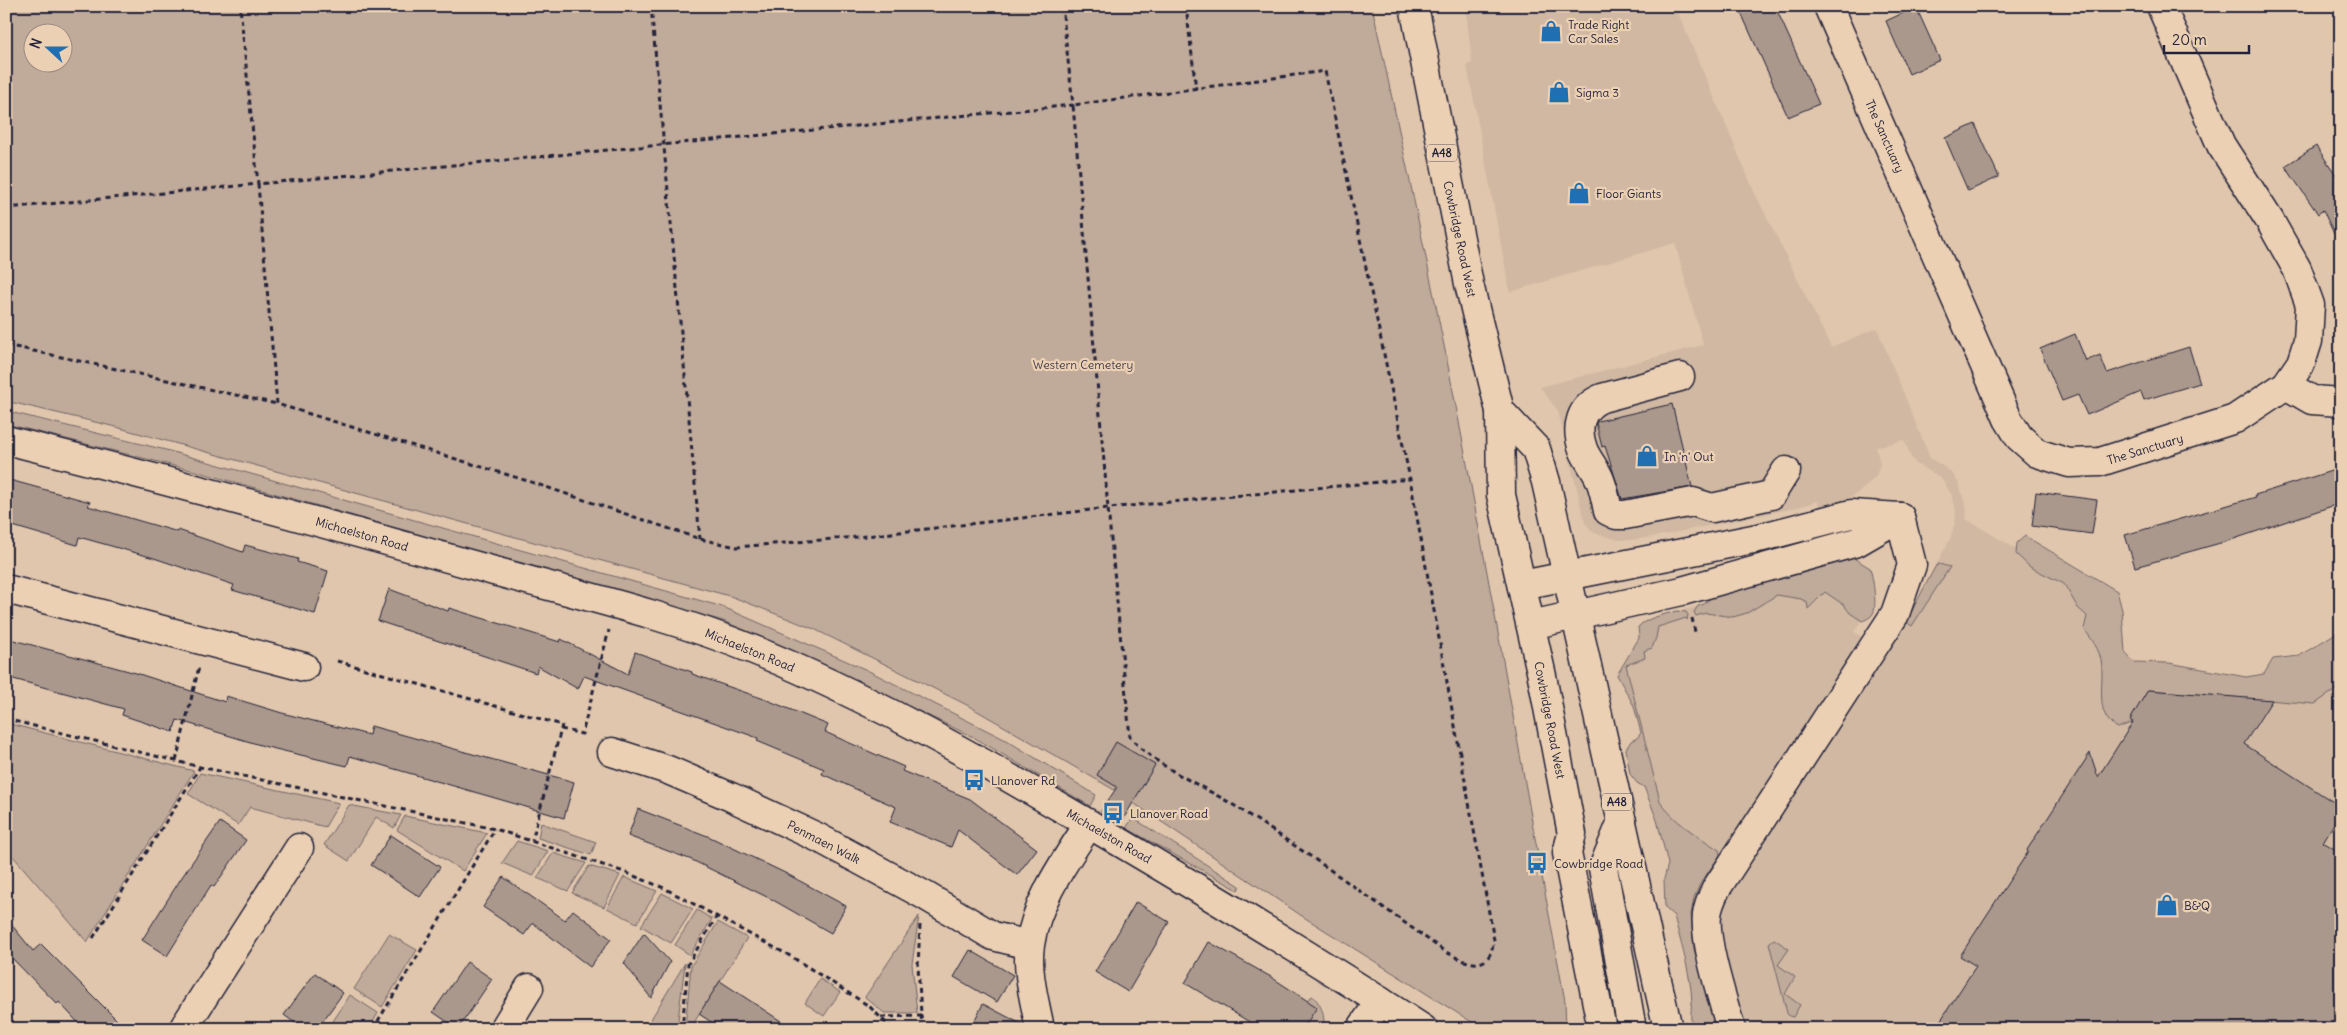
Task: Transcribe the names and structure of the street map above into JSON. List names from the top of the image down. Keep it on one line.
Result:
{"streets":{"main road":["The Sanctuary","A48","Cowbridge Road West","Michaelston Road","Penmaen Walk"]},"parks":["Western Cemetery"],"places":{"shop":["Trade Right Car Sales","Sigma 3","Floor Giants","In 'n' Out","B&Q"],"bus stop":["Llanover Rd","Llanover Road","Cowbridge Road"]},"scale_bar":"20 m","north":"left"}
